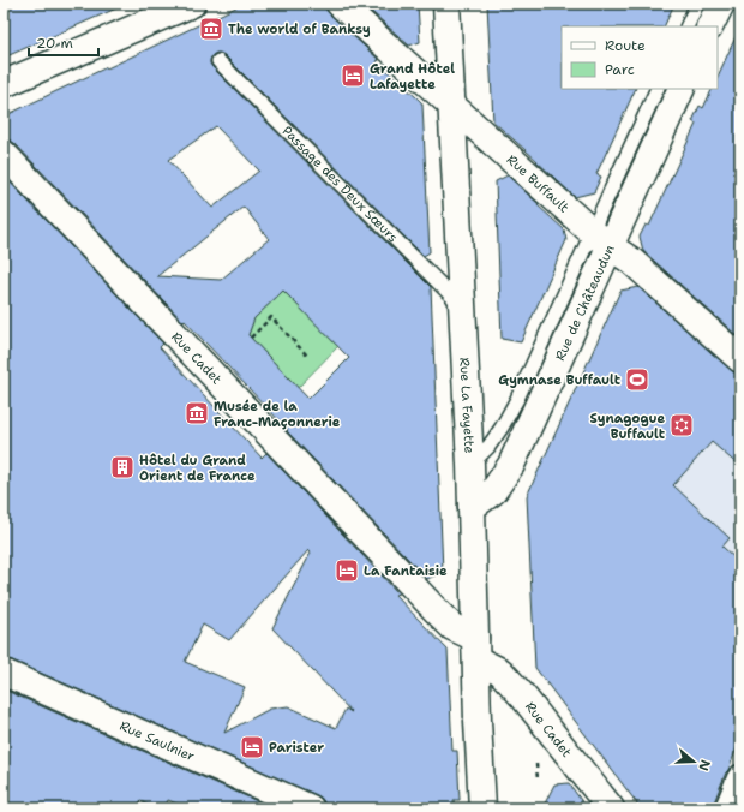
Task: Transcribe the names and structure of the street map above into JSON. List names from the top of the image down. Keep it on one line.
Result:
{"streets":{"street":["Rue Buffault","Rue de Châteaudun","Rue Cadet","Rue La Fayette","Rue Saulnier"],"lane":["Passage des Deux Sœurs"]},"crossings":[["Passage des Deux Sœurs","Rue La Fayette"],["Rue Buffault","Rue de Châteaudun"],["Rue Buffault","Rue La Fayette"],["Rue de Châteaudun","Rue La Fayette"],["Rue Cadet","Rue La Fayette"]],"places":{"museum":["The world of Banksy","Musée de la Franc-Maçonnerie"],"hotel":["Grand Hôtel Lafayette","La Fantaisie","Parister"],"sports":["Gymnase Buffault"],"synagogue":["Synagogue Buffault"],"building":["Hôtel du Grand Orient de France"]},"legend":["Route","Parc"],"scale_bar":"20 m","north":"right"}
